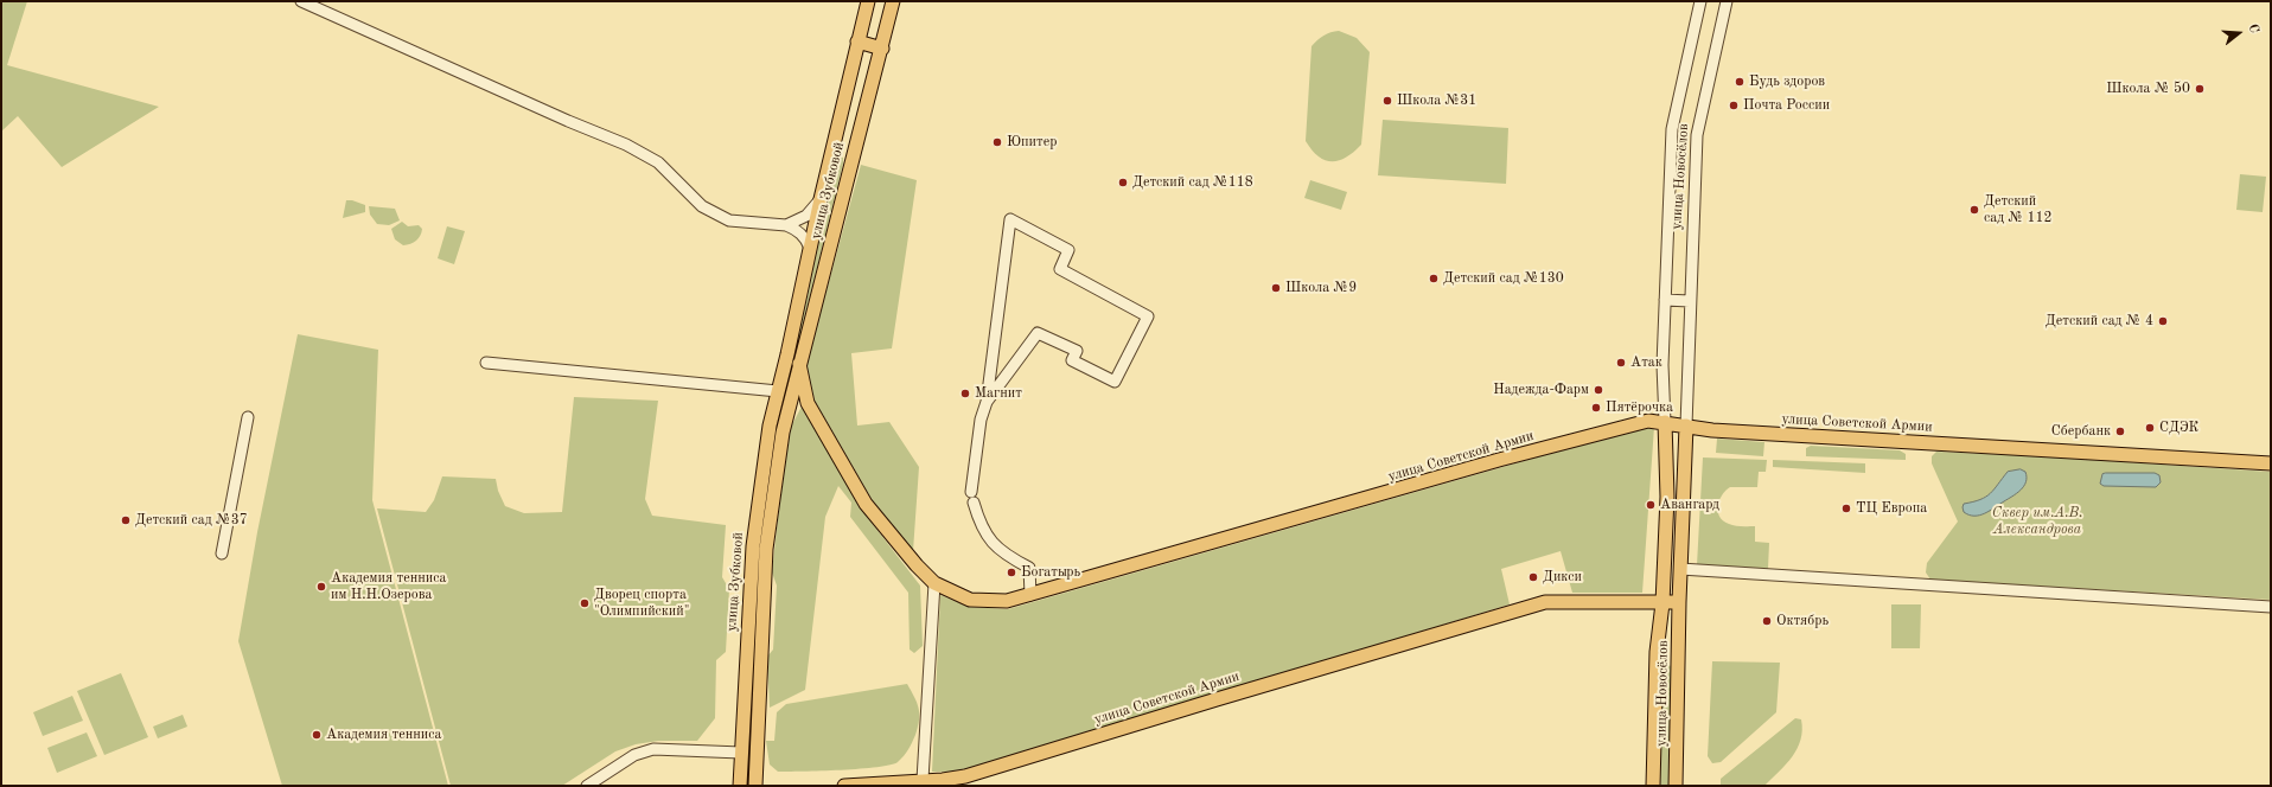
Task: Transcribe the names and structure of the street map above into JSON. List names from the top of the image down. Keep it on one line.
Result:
{"streets":{"main road":["улица Новосёлов","улица Зубковой","улица Советской Армии"]},"crossings":[["улица Новосёлов","улица Советской Армии"],["улица Зубковой","улица Советской Армии"]],"parks":["Сквер им.А.В. Александрова"],"places":["Будь здоров","Школа № 50","Школа №31","Почта России","Юпитер","Детский сад №118","Детский сад № 112","Детский сад №130","Школа №9","Детский сад № 4","Атак","Надежда-Фарм","Магнит","Пятёрочка","СДЭК","Сбербанк","Авангард","ТЦ Европа","Детский сад №37","Богатырь","Дикси","Академия тенниса им Н.Н.Озерова","Дворец спорта \"Олимпийский\"","Октябрь","Академия тенниса"],"north":"right"}
